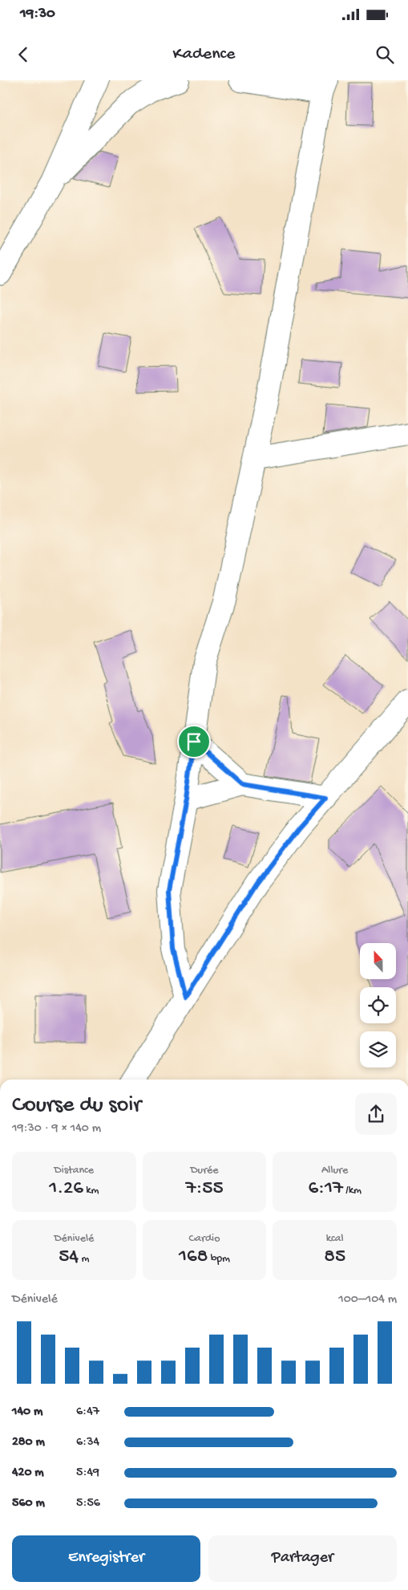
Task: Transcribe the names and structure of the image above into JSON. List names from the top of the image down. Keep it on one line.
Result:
{"north":"top","page":{"status":"19:30","header":"Kadence","heading":["Course du soir","19:30 · 9 × 140 m"],"stats":[["Distance","1.26 km"],["Durée","7:55"],["Allure","6:17 /km"],["Dénivelé","54 m"],["Cardio","168 bpm"],["kcal","85"]],"chart":["Dénivelé","100–104 m"],"list":[{"name":"140 m","note":"6:47"},{"name":"280 m","note":"6:34"},{"name":"420 m","note":"5:49"},{"name":"560 m","note":"5:56"}],"buttons":["Enregistrer","Partager"]}}
